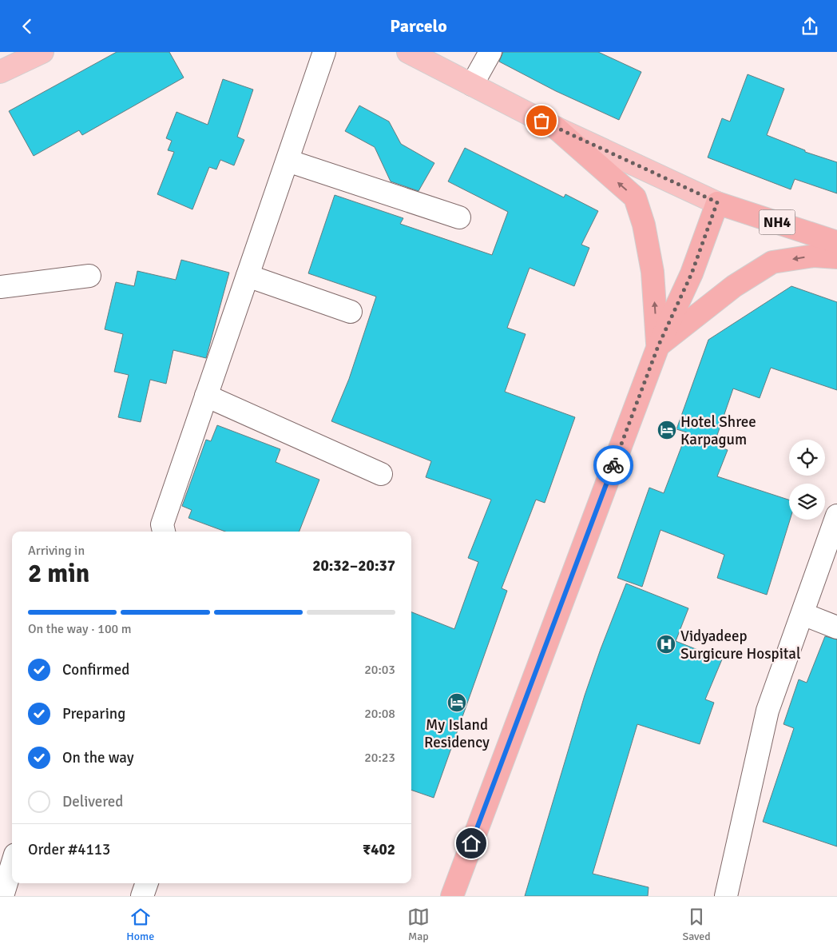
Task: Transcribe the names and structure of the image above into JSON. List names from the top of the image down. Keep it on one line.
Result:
{"streets":{"highway":["NH4"]},"places":{"hotel":["Hotel Shree Karpagum","My Island Residency"],"hospital":["Vidyadeep Surgicure Hospital"]},"page":{"header":"Parcelo","heading":["2 min","Arriving in","20:32–20:37"],"panel":["Order #4113","₹402"],"bar":"On the way · 100 m","list":[["Confirmed","20:03"],["Preparing","20:08"],["On the way","20:23"],"Delivered"],"tabs":["Home","Map","Saved"]}}
